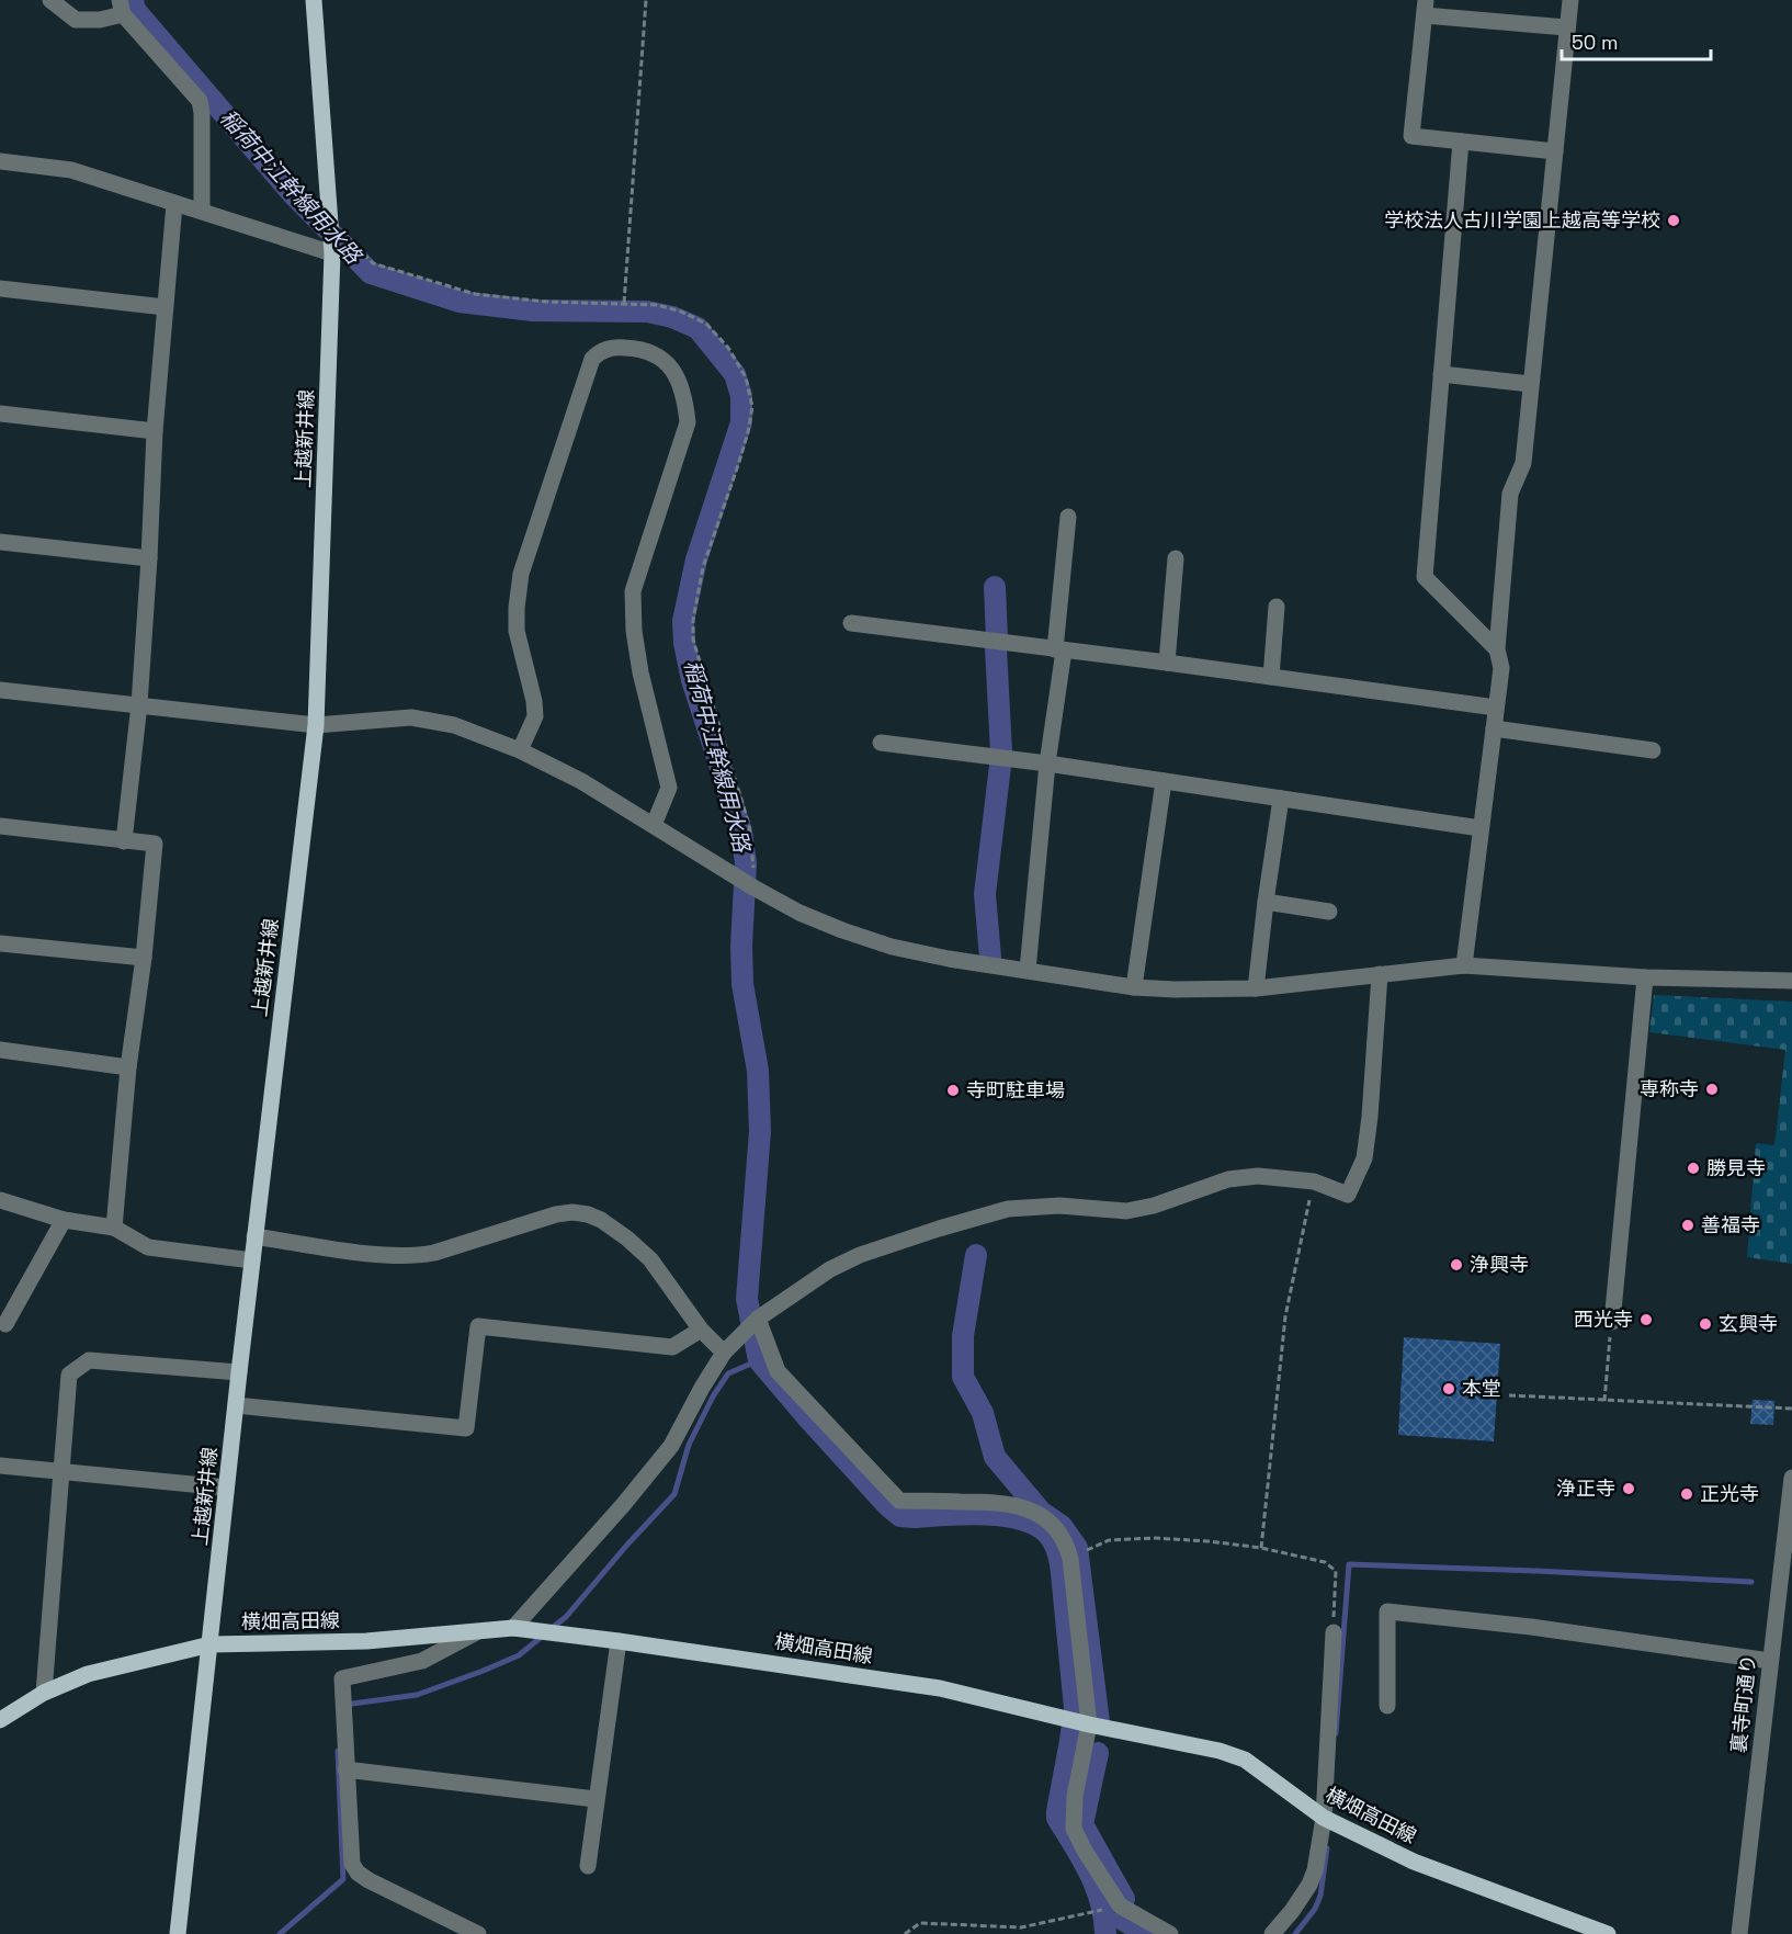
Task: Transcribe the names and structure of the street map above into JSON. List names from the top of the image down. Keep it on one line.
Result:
{"streets":{"main road":["上越新井線","横畑高田線"],"street":["裏寺町通り"]},"crossings":[["上越新井線","横畑高田線"]],"water":["稲荷中江幹線用水路"],"places":["学校法人古川学園上越高等学校","専称寺","寺町駐車場","勝見寺","善福寺","浄興寺","西光寺","玄興寺","本堂","浄正寺","正光寺"],"scale_bar":"50 m"}
